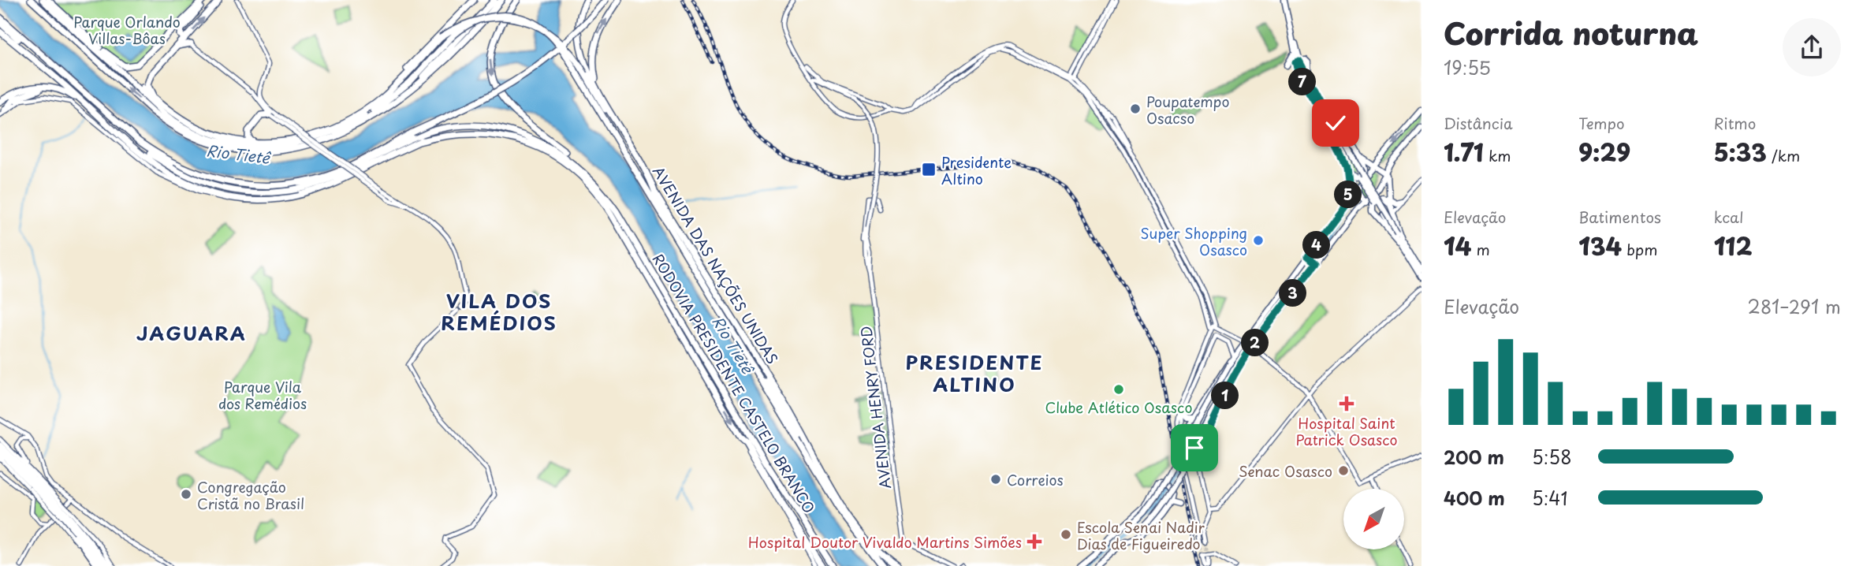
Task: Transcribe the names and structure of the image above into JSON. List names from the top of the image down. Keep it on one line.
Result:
{"streets":{"highway":["AVENIDA DAS NAÇÕES UNIDAS","RODOVIA PRESIDENTE CASTELO BRANCO"],"main road":["AVENIDA HENRY FORD"]},"districts":["VILA DOS REMÉDIOS","JAGUARA","PRESIDENTE ALTINO"],"water":["Rio Tietê"],"parks":["Parque Orlando Villas-Bôas","Parque Vila dos Remédios"],"places":{"other":["Poupatempo Osacso","Super Shopping Osasco","Clube Atlético Osasco","Senac Osasco","Correios","Congregação Cristã no Brasil","Escola Senai Nadir Dias de Figueiredo"],"transit":["Presidente Altino"],"health":["Hospital Saint Patrick Osasco","Hospital Doutor Vivaldo Martins Simões"]},"north":"bottom left","page":{"heading":["Corrida noturna","19:55"],"pins":["7","5","4","3","2","1"],"stats":[["Distância","1.71 km"],["Tempo","9:29"],["Ritmo","5:33 /km"],["Elevação","14 m"],["Batimentos","134 bpm"],["kcal","112"]],"chart":["Elevação","281–291 m"],"list":[{"name":"200 m","note":"5:58"},{"name":"400 m","note":"5:41"}]}}
